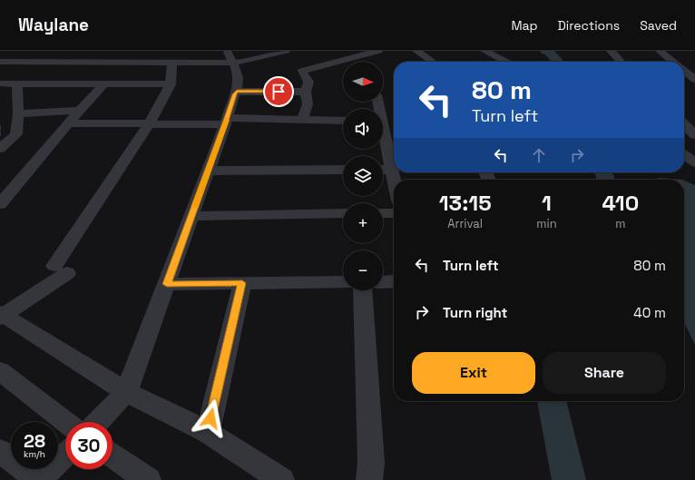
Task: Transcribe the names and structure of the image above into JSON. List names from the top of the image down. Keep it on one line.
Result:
{"north":"right","page":{"header":"Waylane","nav":["Map","Directions","Saved"],"map_buttons":["+","−"],"turn":["80 m","Turn left"],"eta":["13:15","Arrival","1","min","410","m"],"list":[{"name":"Turn left","value":"80 m"},{"name":"Turn right","value":"40 m"}],"buttons":["Exit","Share"],"speed":"28 km/h","limit":"30"}}
